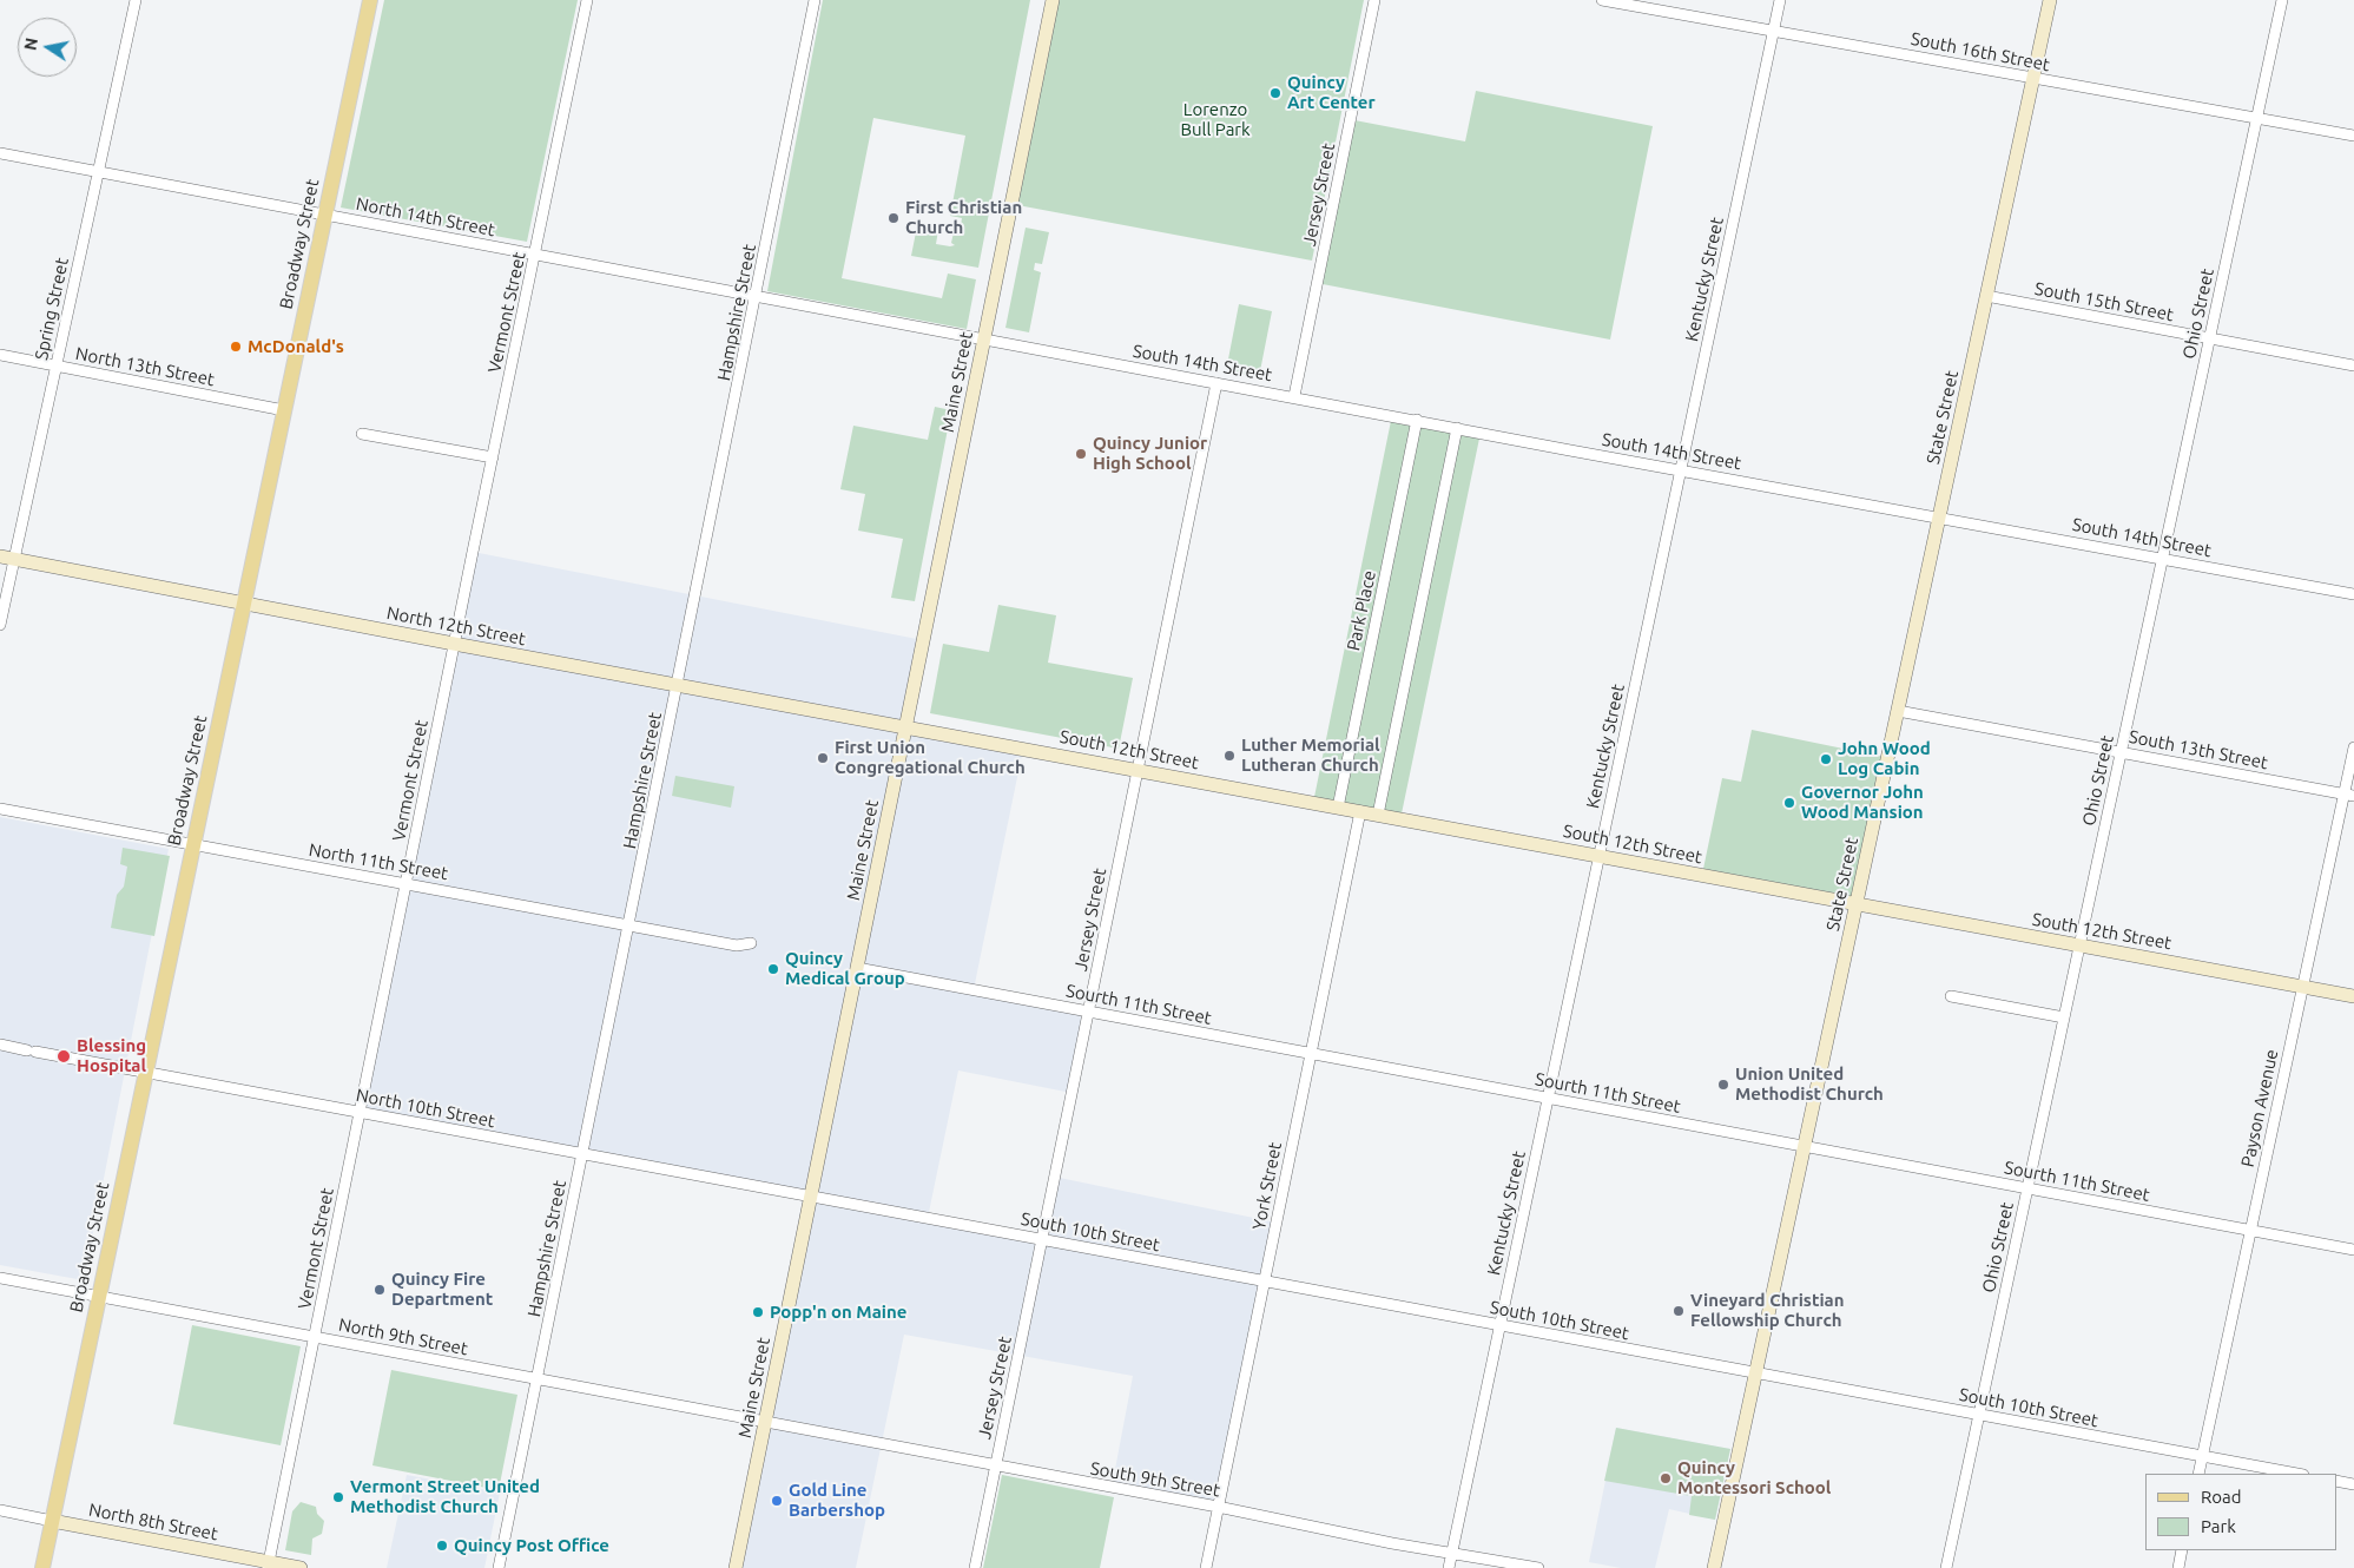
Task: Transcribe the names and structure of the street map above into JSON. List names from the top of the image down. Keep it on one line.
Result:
{"streets":{"main road":["Broadway Street"],"street":["South 16th Street","Jersey Street","North 14th Street","Kentucky Street","South 15th Street","Spring Street","Vermont Street","Hampshire Street","Ohio Street","South 14th Street","North 13th Street","Maine Street","State Street","Park Place","North 12th Street","South 12th Street","South 13th Street","North 11th Street","Sourth 11th Street","North 10th Street","Payson Avenue","York Street","South 10th Street","North 9th Street","South 9th Street","North 8th Street"]},"crossings":[["South 16th Street","Kentucky Street"],["South 16th Street","Ohio Street"],["South 16th Street","State Street"],["Jersey Street","South 14th Street"],["Jersey Street","South 12th Street"],["Jersey Street","Sourth 11th Street"],["Jersey Street","South 10th Street"],["Jersey Street","South 9th Street"],["North 14th Street","Broadway Street"],["North 14th Street","Spring Street"],["North 14th Street","Vermont Street"],["North 14th Street","Hampshire Street"],["North 14th Street","South 14th Street"],["North 14th Street","Maine Street"],["Broadway Street","North 13th Street"],["Broadway Street","North 12th Street"],["Broadway Street","North 11th Street"],["Broadway Street","North 10th Street"],["Broadway Street","North 9th Street"],["Broadway Street","North 8th Street"],["Kentucky Street","South 14th Street"],["Kentucky Street","South 12th Street"],["Kentucky Street","Sourth 11th Street"],["Kentucky Street","South 10th Street"],["Kentucky Street","South 9th Street"],["South 15th Street","Ohio Street"],["South 15th Street","State Street"],["Spring Street","North 13th Street"],["Spring Street","North 12th Street"],["Vermont Street","North 12th Street"],["Vermont Street","North 11th Street"],["Vermont Street","North 10th Street"],["Vermont Street","North 9th Street"],["Vermont Street","North 8th Street"],["Hampshire Street","North 12th Street"],["Hampshire Street","North 11th Street"],["Hampshire Street","North 10th Street"],["Hampshire Street","North 9th Street"],["Ohio Street","South 14th Street"],["Ohio Street","South 12th Street"],["Ohio Street","South 13th Street"],["Ohio Street","Sourth 11th Street"],["Ohio Street","South 10th Street"],["South 14th Street","Maine Street"],["South 14th Street","State Street"],["South 14th Street","Park Place"],["Maine Street","North 12th Street"],["Maine Street","South 12th Street"],["Maine Street","Sourth 11th Street"],["Maine Street","North 10th Street"],["Maine Street","South 10th Street"],["Maine Street","North 9th Street"],["Maine Street","South 9th Street"],["State Street","South 12th Street"],["State Street","South 13th Street"],["State Street","Sourth 11th Street"],["State Street","South 10th Street"],["Park Place","South 12th Street"],["North 12th Street","South 12th Street"],["South 12th Street","Payson Avenue"],["South 12th Street","York Street"],["South 13th Street","Payson Avenue"],["Sourth 11th Street","Payson Avenue"],["Sourth 11th Street","York Street"],["North 10th Street","South 10th Street"],["Payson Avenue","South 10th Street"],["York Street","South 10th Street"],["York Street","South 9th Street"],["North 9th Street","South 9th Street"]],"parks":["Lorenzo Bull Park"],"places":["Quincy Art Center","First Christian Church","McDonald's","Quincy Junior High School","Luther Memorial Lutheran Church","First Union Congregational Church","John Wood Log Cabin","Governor John Wood Mansion","Quincy Medical Group","Blessing Hospital","Union United Methodist Church","Quincy Fire Department","Vineyard Christian Fellowship Church","Popp'n on Maine","Quincy Montessori School","Vermont Street United Methodist Church","Gold Line Barbershop","Quincy Post Office"],"legend":["Road","Park"],"north":"left"}
